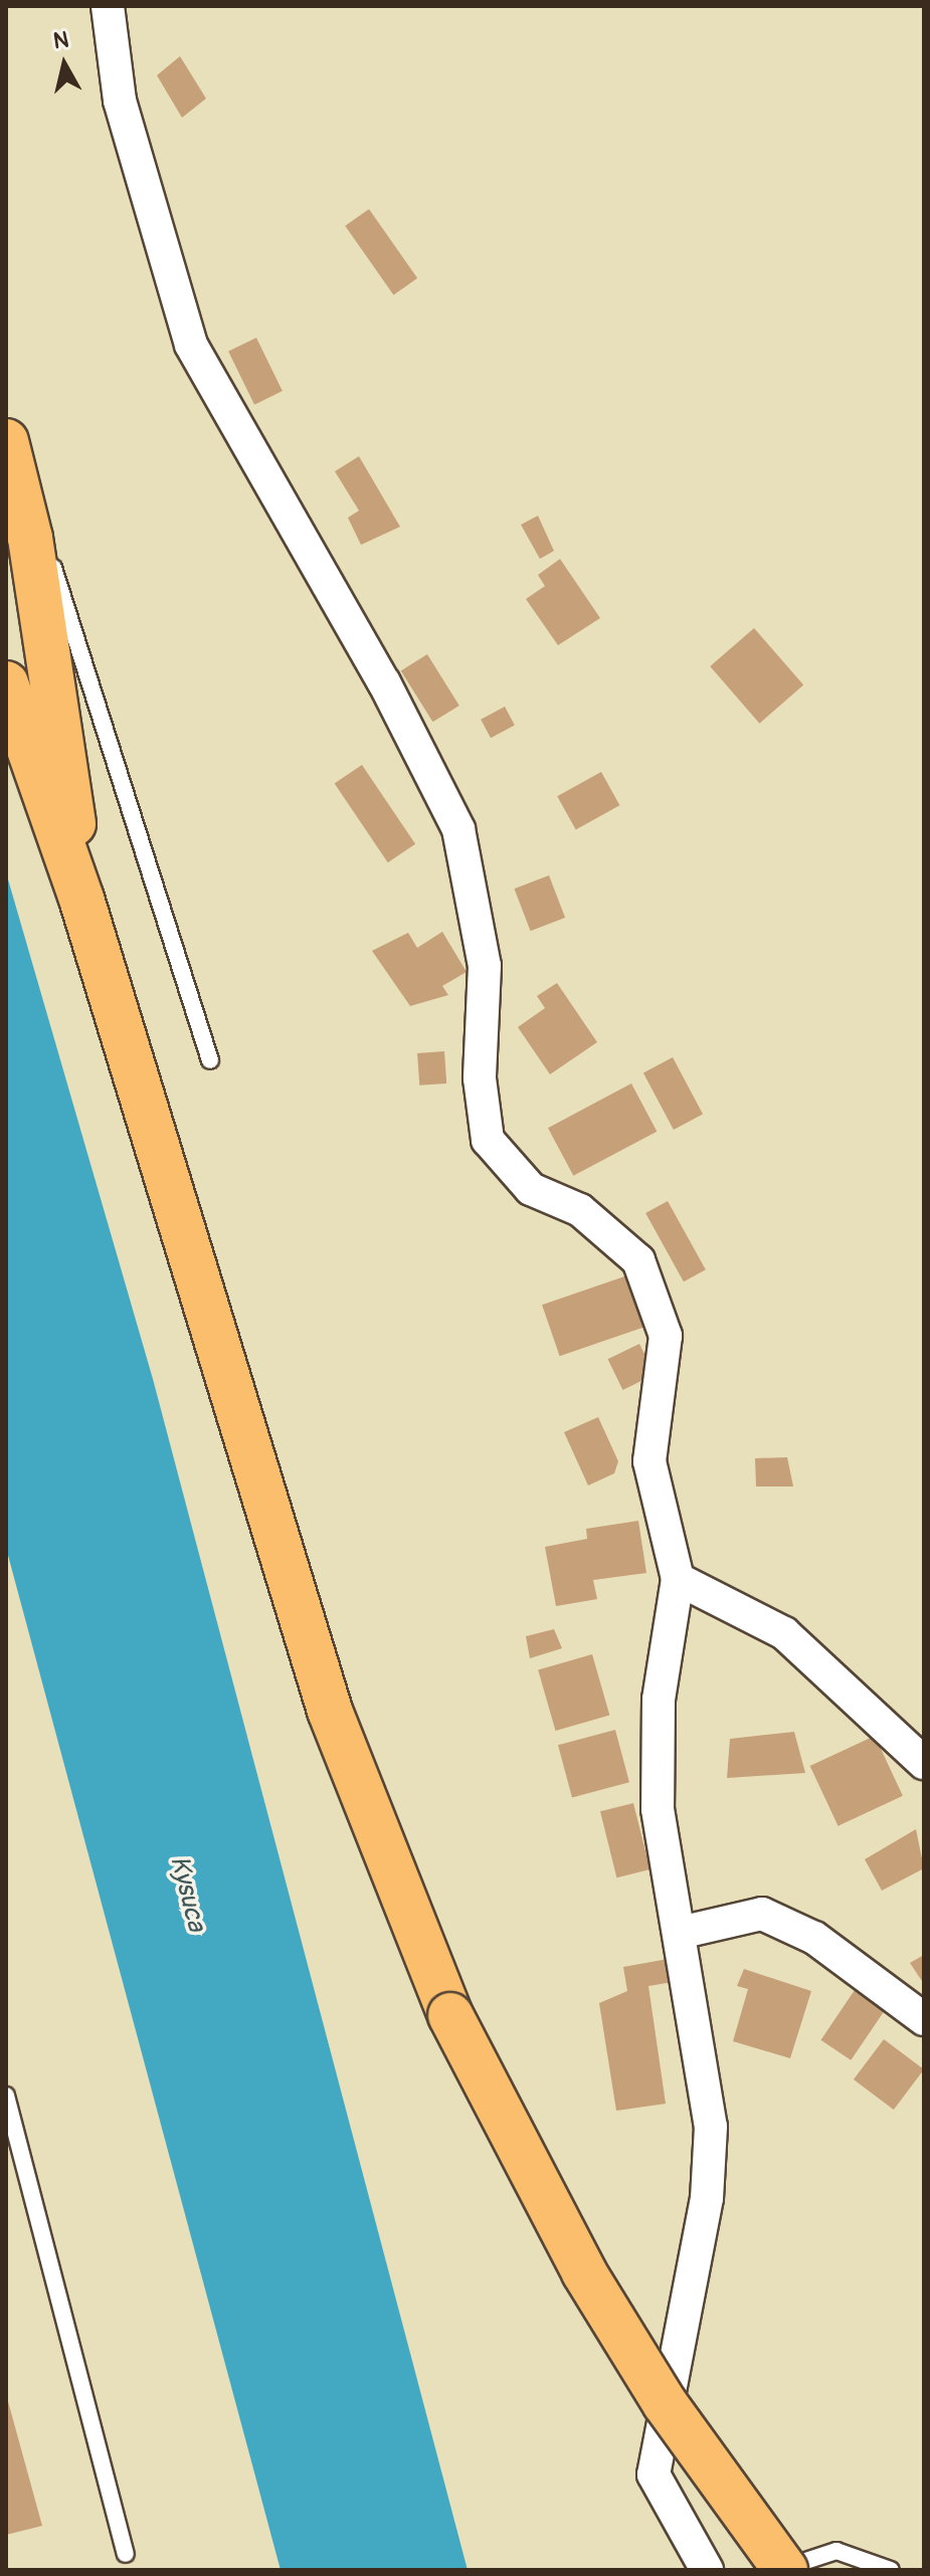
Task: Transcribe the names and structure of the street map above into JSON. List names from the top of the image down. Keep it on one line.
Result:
{"water":["Kysuca"],"north":"top"}
